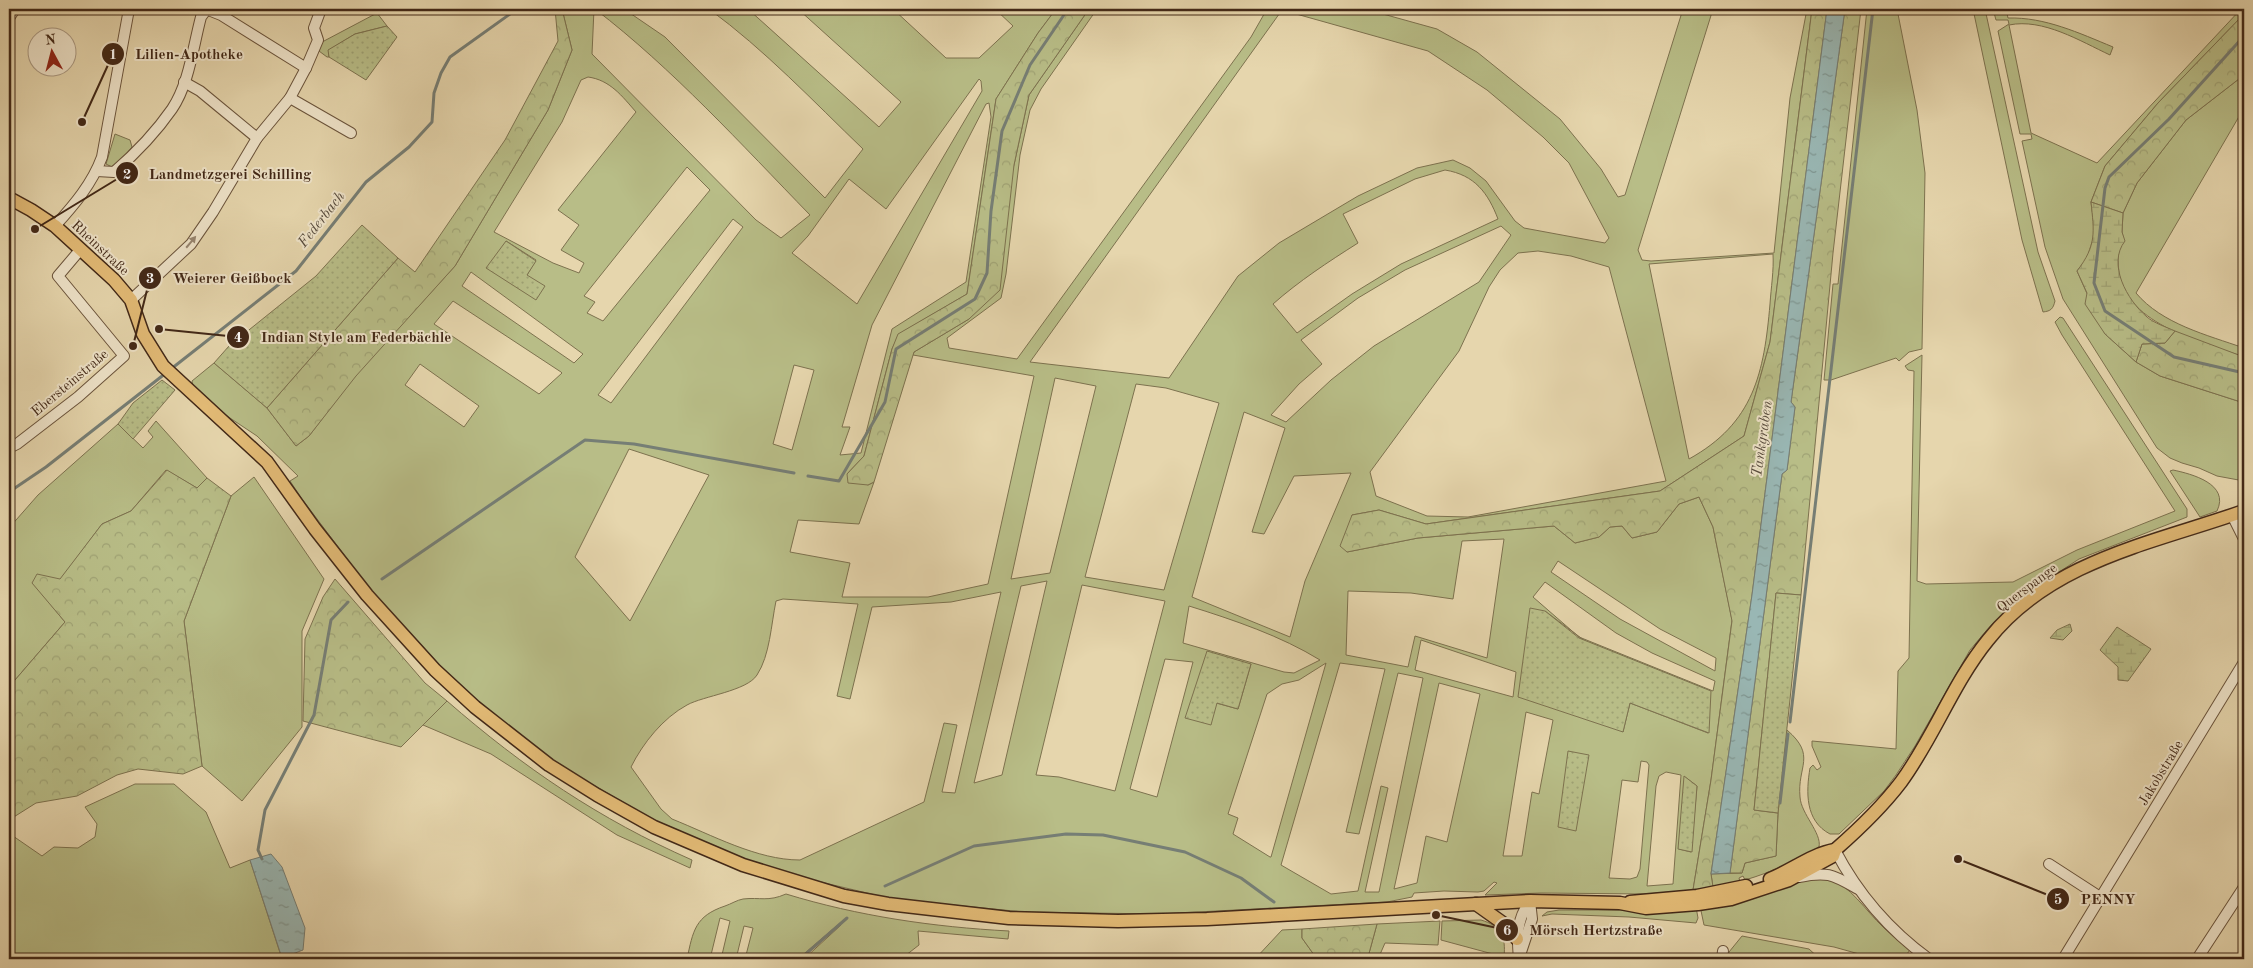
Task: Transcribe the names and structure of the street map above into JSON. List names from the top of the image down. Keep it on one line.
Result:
{"streets":{"main road":["Rheinstraße","Querspange"],"street":["Ebersteinstraße","Jakobstraße"]},"crossings":[["Rheinstraße","Ebersteinstraße"],["Rheinstraße","Querspange"]],"water":["Federbach","Tankgraben"],"places":["Lilien-Apotheke","Landmetzgerei Schilling","Indian Style am Federbächle","Weierer Geißbock","PENNY","Mörsch Hertzstraße"],"north":"top"}
